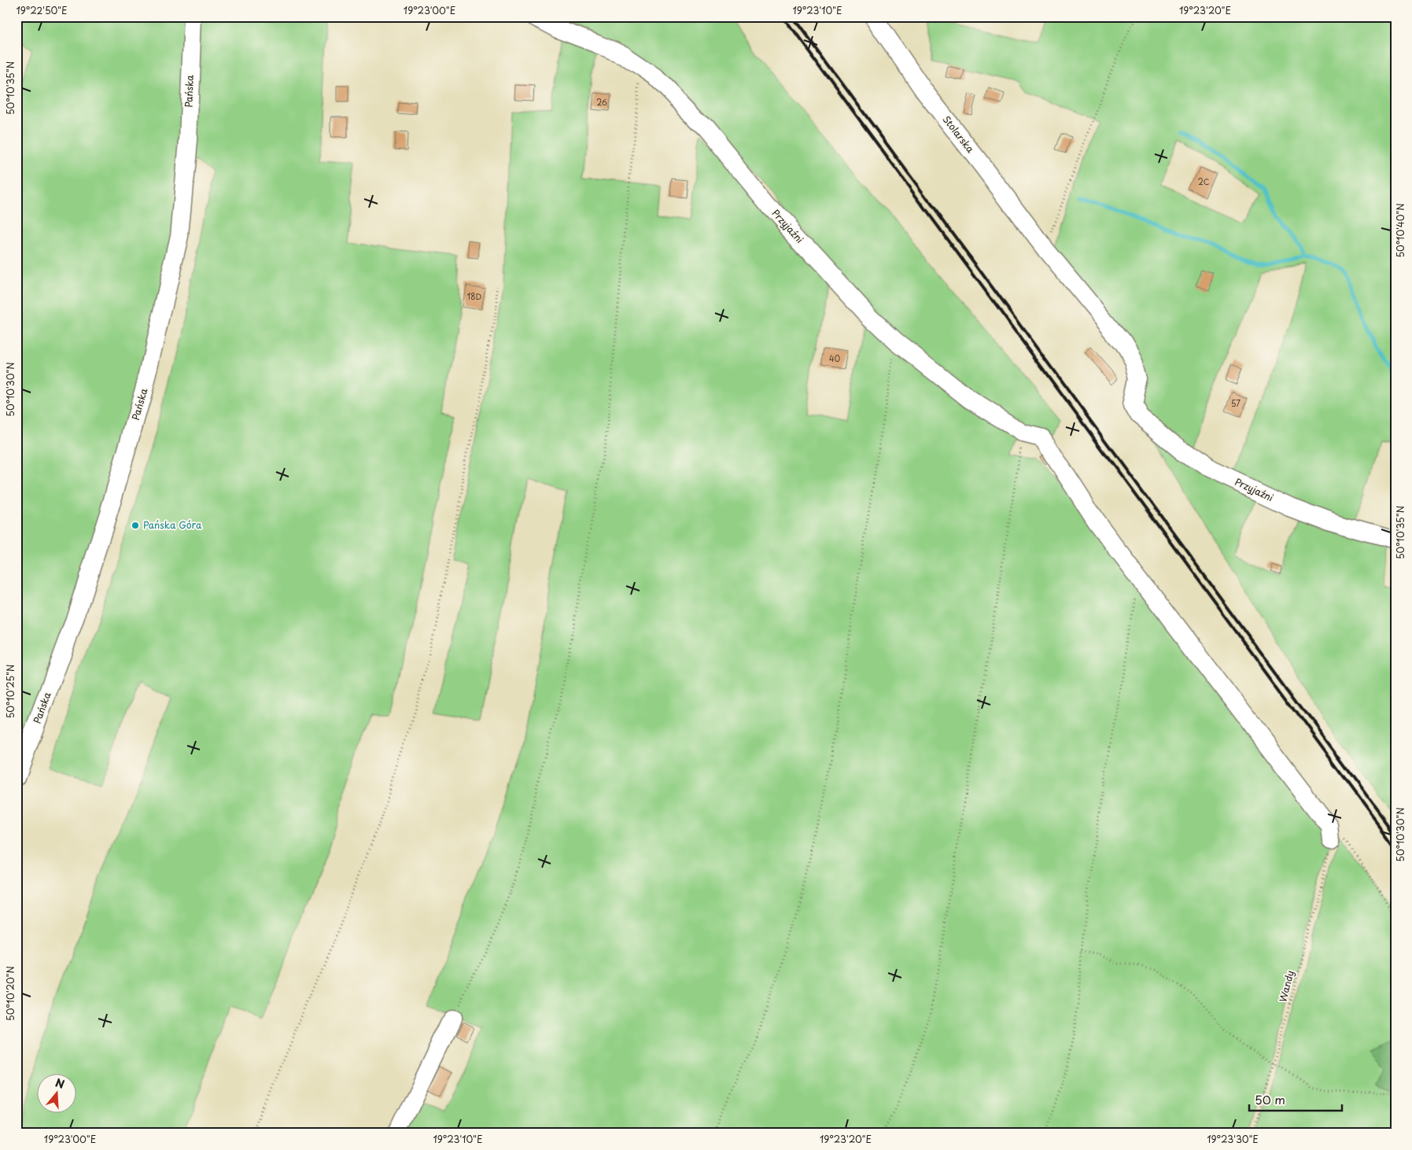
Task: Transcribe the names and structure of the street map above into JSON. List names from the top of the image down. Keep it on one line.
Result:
{"streets":{"street":["Pańska","Stolarska","Przyjaźni"],"path":["Wandy"]},"crossings":[["Stolarska","Przyjaźni"]],"places":["Pańska Góra"],"house_numbers":["26","2C","18D","40","57"],"scale_bar":"50 m","north":"top","coordinates":["19°22'50\"E","19°23'00\"E","19°23'10\"E","19°23'20\"E","50°10'35\"N","50°10'40\"N","50°10'30\"N","50°10'25\"N","50°10'20\"N","19°23'30\"E"]}
